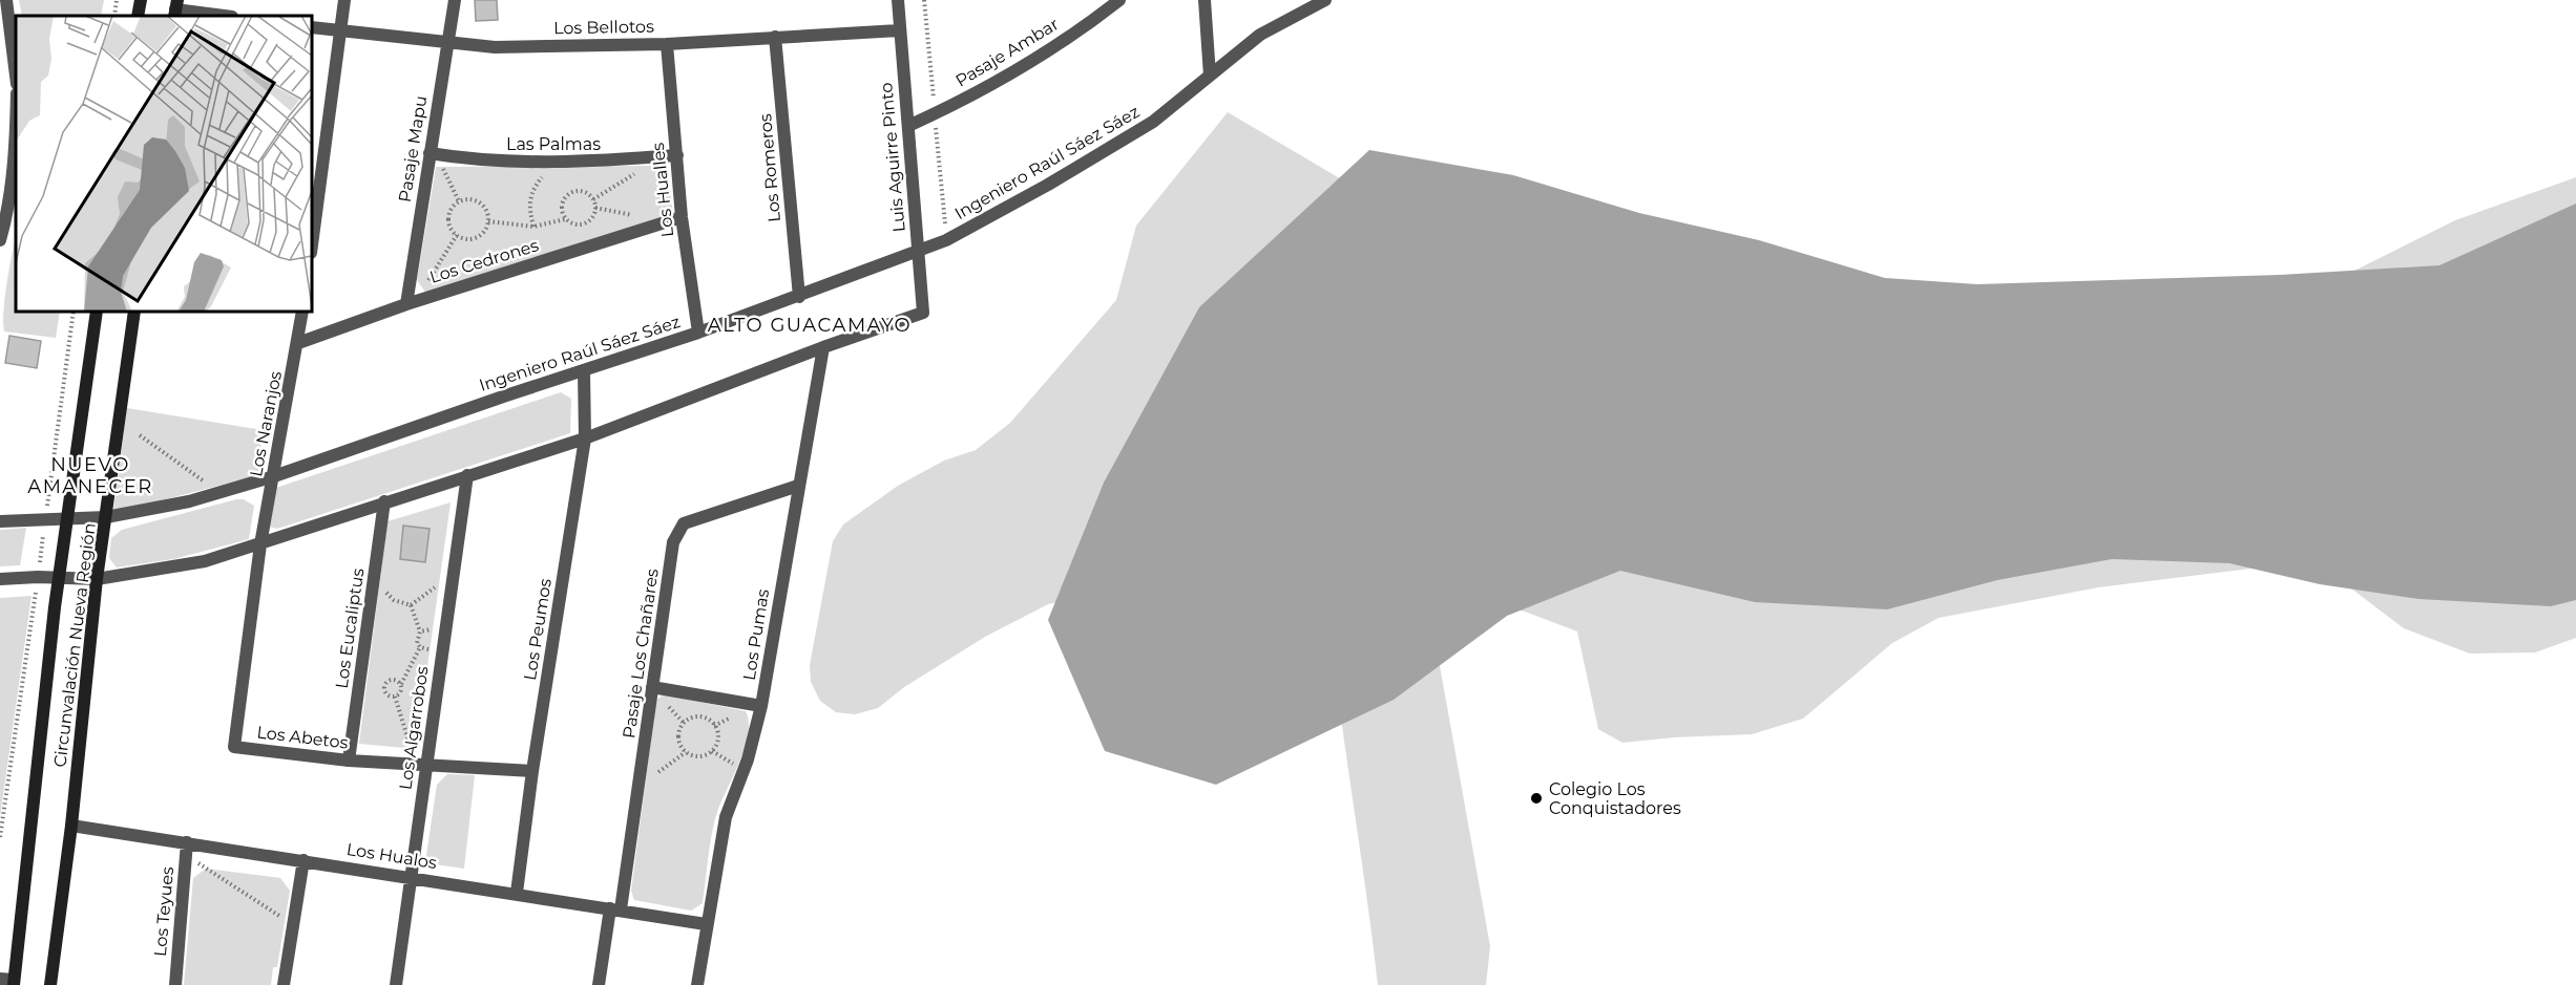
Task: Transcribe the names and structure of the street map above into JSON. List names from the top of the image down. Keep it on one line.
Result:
{"streets":{"main road":["Circunvalación Nueva Región"],"street":["Los Bellotos","Pasaje Ambar","Las Palmas","Pasaje Mapu","Luis Aguirre Pinto","Ingeniero Raúl Sáez Sáez","Los Romeros","Los Hualles","Los Cedrones","Los Naranjos","Los Eucaliptus","Los Peumos","Los Pumas","Pasaje Los Chañares","Los Algarrobos","Los Abetos","Los Hualos","Los Teyues"]},"crossings":[["Los Bellotos","Pasaje Mapu"],["Los Bellotos","Luis Aguirre Pinto"],["Los Bellotos","Los Romeros"],["Los Bellotos","Los Hualles"],["Pasaje Ambar","Luis Aguirre Pinto"],["Las Palmas","Pasaje Mapu"],["Las Palmas","Los Hualles"],["Pasaje Mapu","Los Cedrones"],["Luis Aguirre Pinto","Ingeniero Raúl Sáez Sáez"],["Luis Aguirre Pinto","Los Pumas"],["Ingeniero Raúl Sáez Sáez","Los Romeros"],["Ingeniero Raúl Sáez Sáez","Los Hualles"],["Ingeniero Raúl Sáez Sáez","Los Naranjos"],["Ingeniero Raúl Sáez Sáez","Los Peumos"],["Ingeniero Raúl Sáez Sáez","Circunvalación Nueva Región"],["Los Hualles","Los Cedrones"],["Los Cedrones","Los Naranjos"],["Los Naranjos","Los Abetos"],["Los Eucaliptus","Los Abetos"],["Los Peumos","Los Abetos"],["Los Peumos","Los Hualos"],["Los Pumas","Pasaje Los Chañares"],["Los Pumas","Los Hualos"],["Circunvalación Nueva Región","Los Hualos"],["Pasaje Los Chañares","Los Hualos"],["Los Algarrobos","Los Abetos"],["Los Algarrobos","Los Hualos"],["Los Hualos","Los Teyues"]],"districts":["ALTO GUACAMAYO","NUEVO AMANECER"],"places":["Colegio Los Conquistadores"]}
